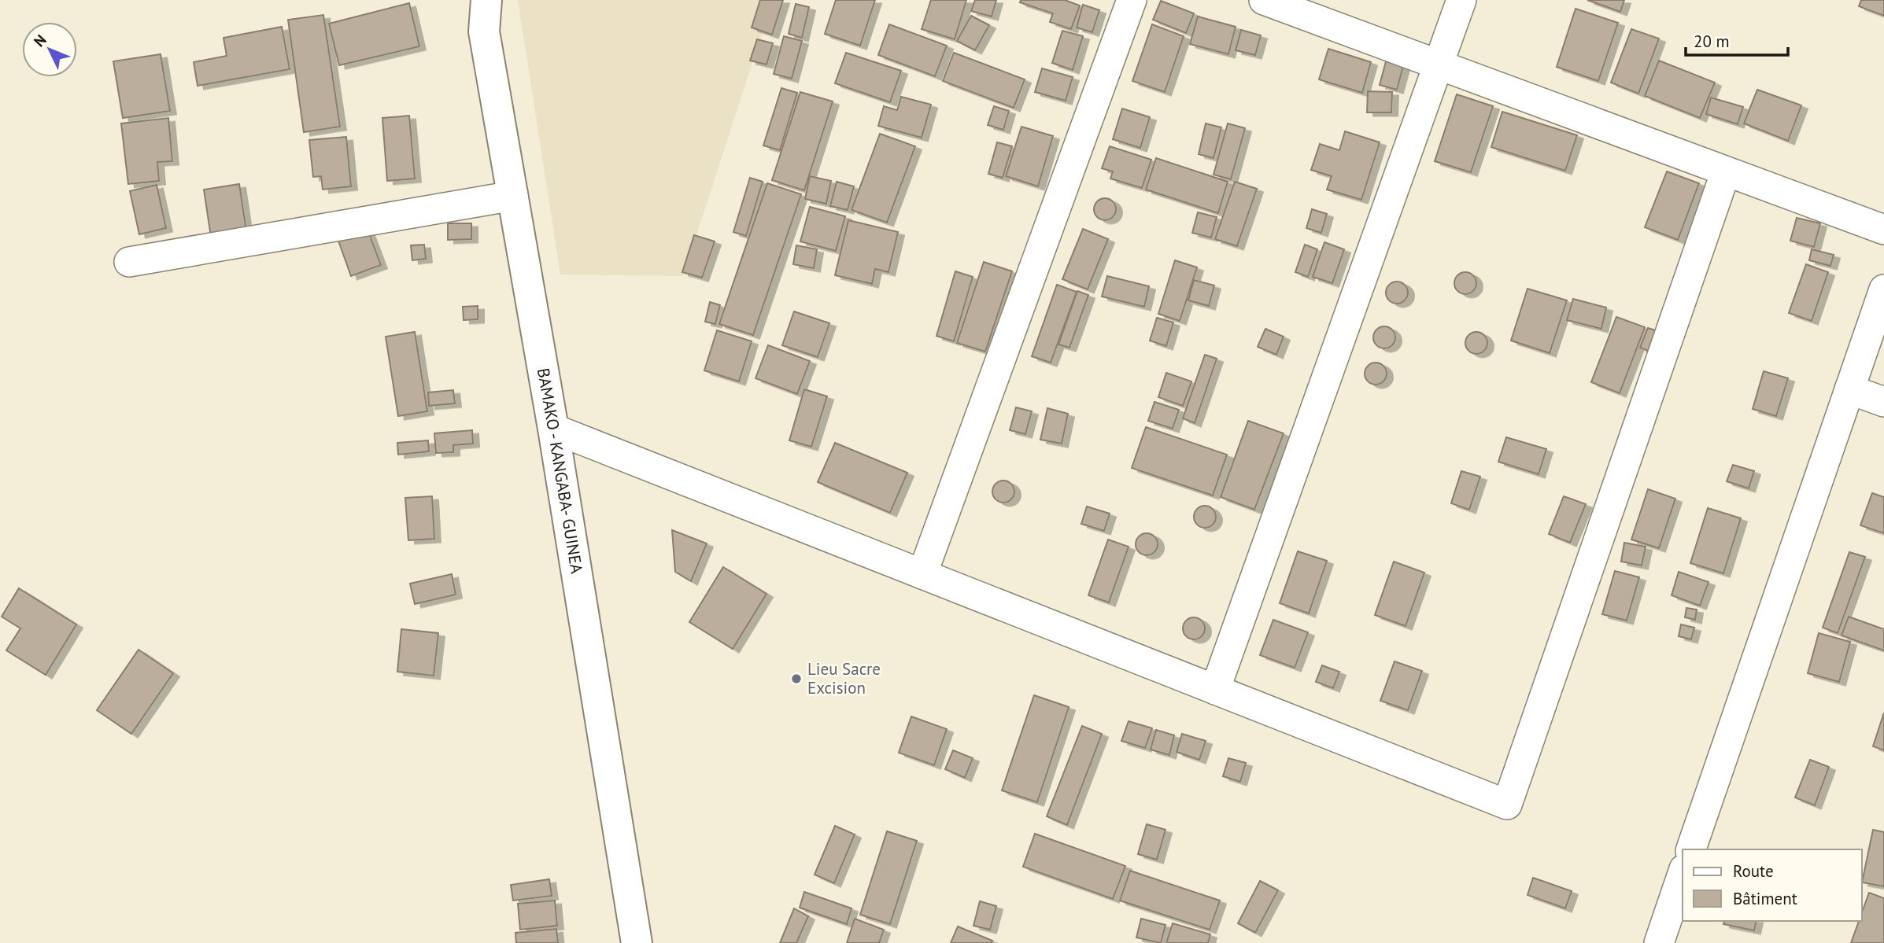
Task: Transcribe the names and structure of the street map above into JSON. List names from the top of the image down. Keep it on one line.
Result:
{"streets":{"main road":["BAMAKO - KANGABA- GUINEA"]},"places":["Lieu Sacre Excision"],"legend":["Route","Bâtiment"],"scale_bar":"20 m","north":"top left"}
